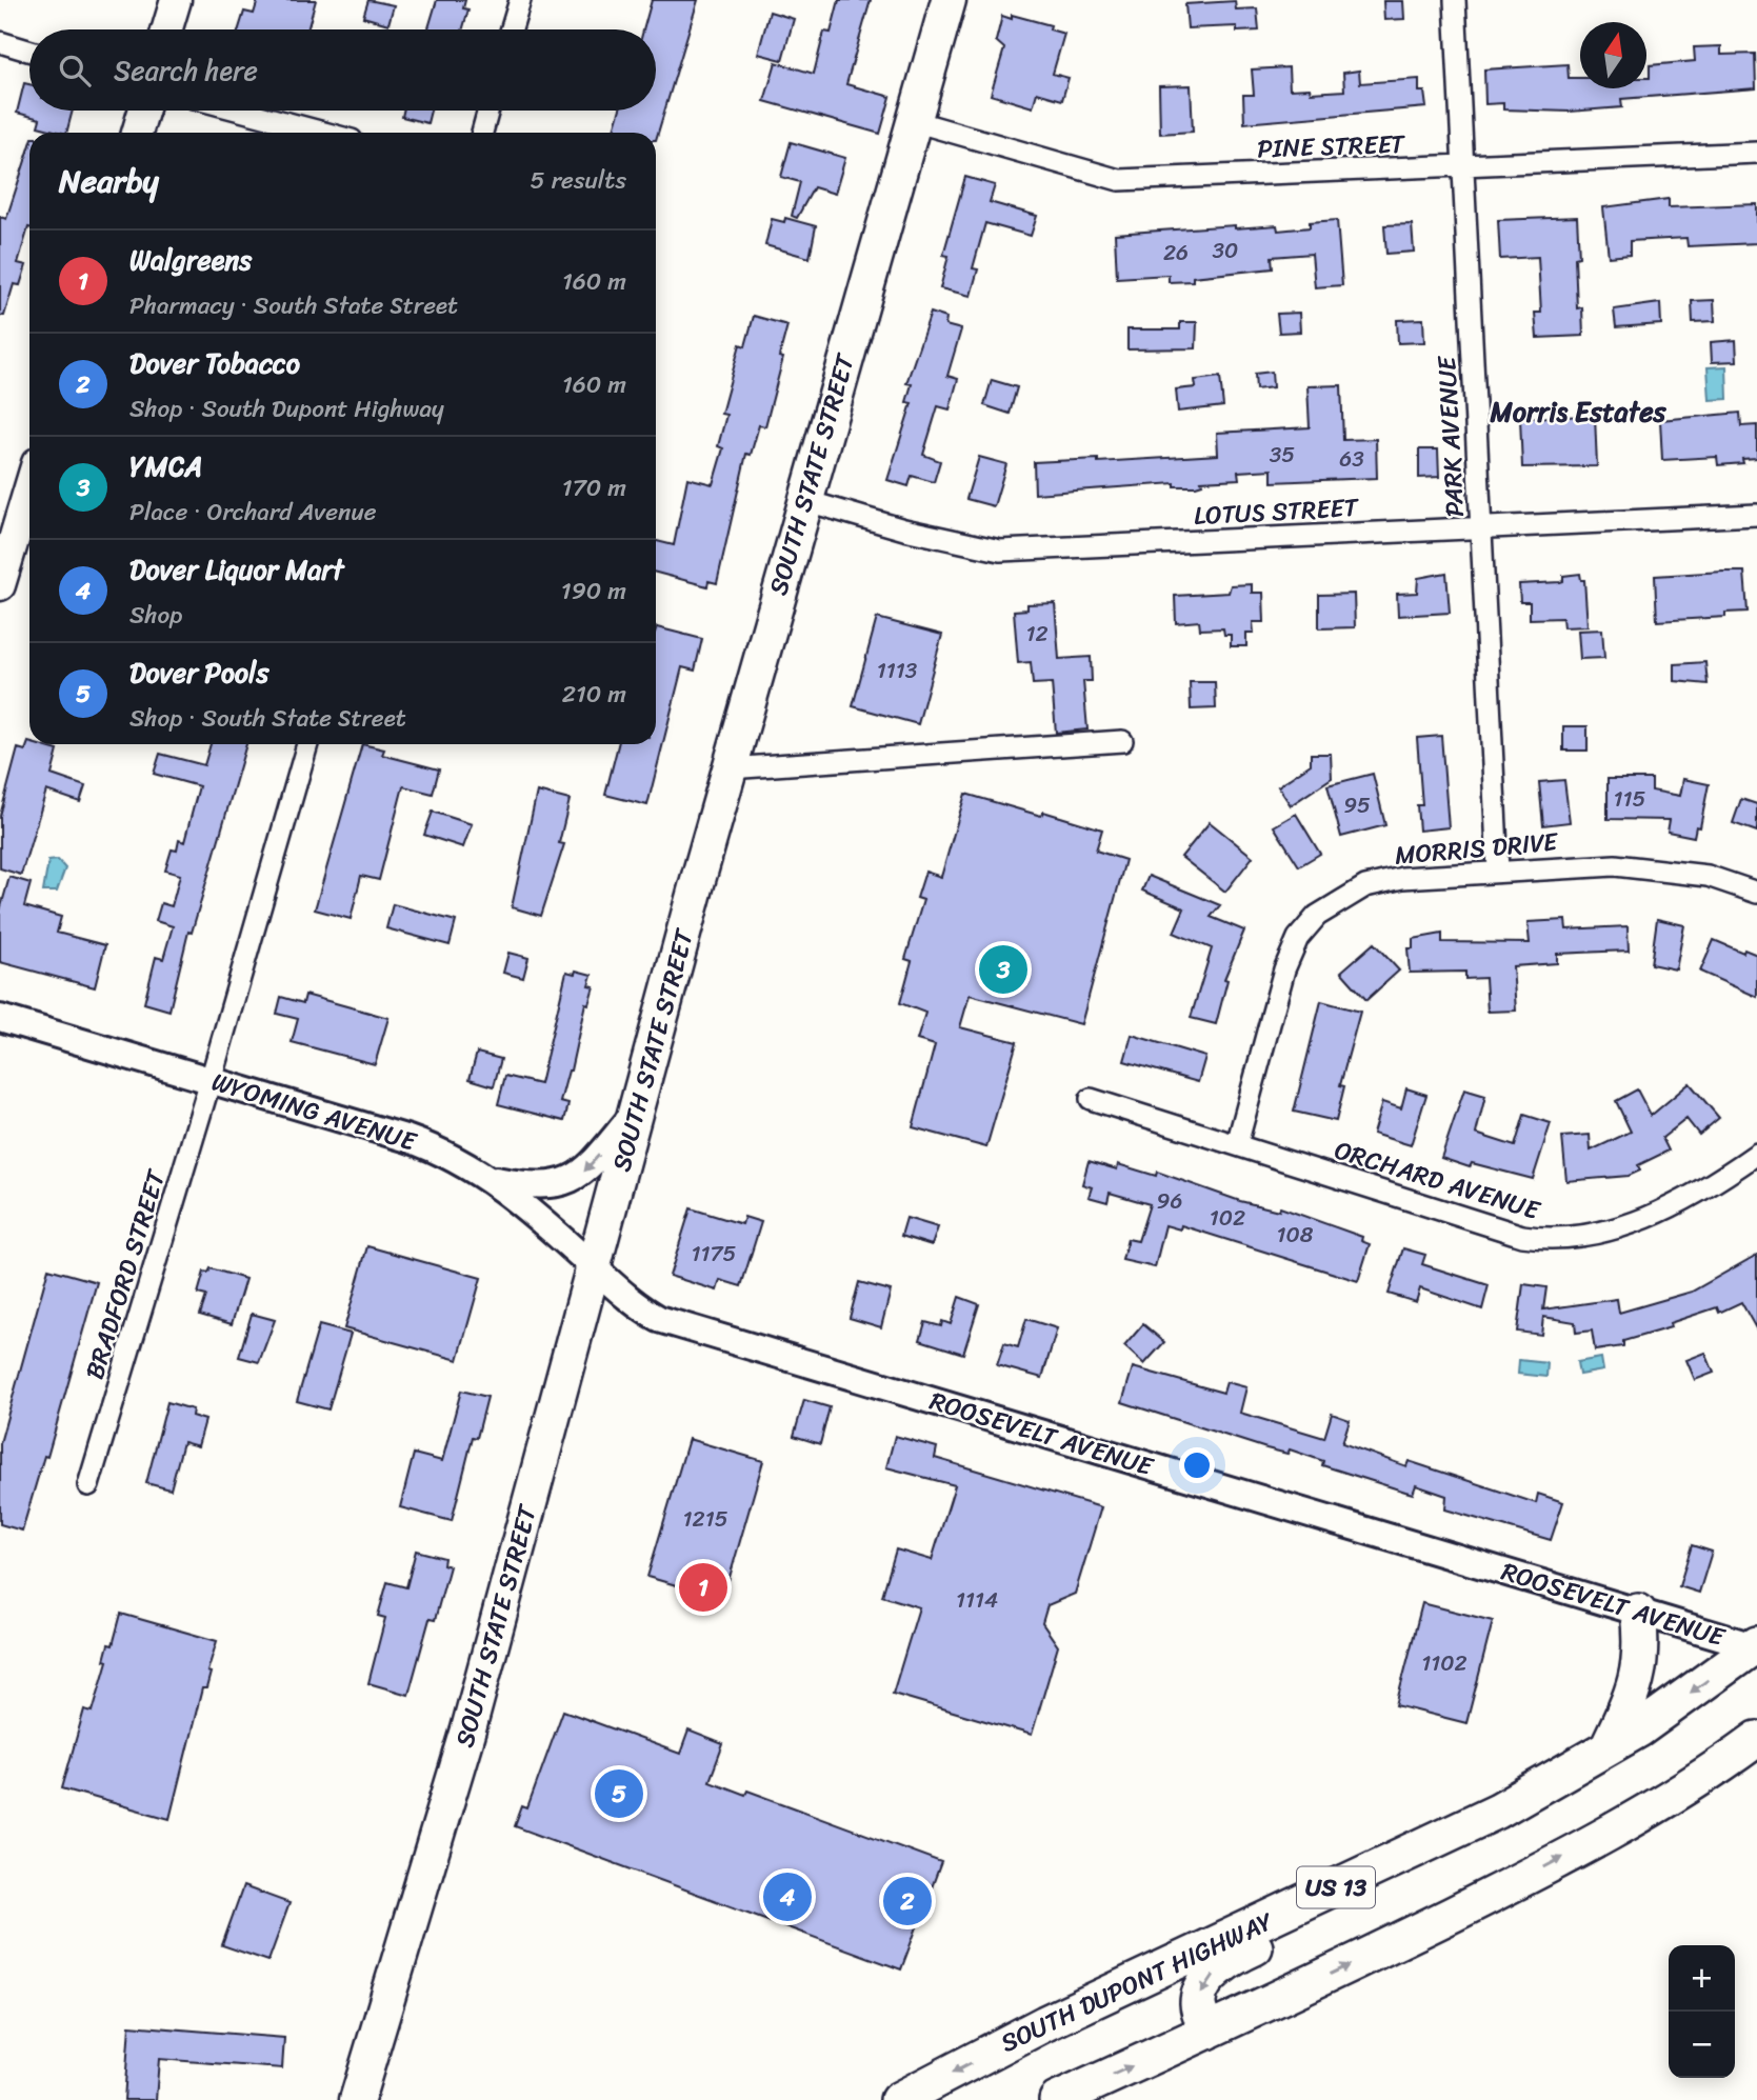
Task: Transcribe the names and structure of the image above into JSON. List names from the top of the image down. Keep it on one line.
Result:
{"streets":{"highway":["US 13","SOUTH DUPONT HIGHWAY"],"main road":["SOUTH STATE STREET"],"street":["PINE STREET","PARK AVENUE","LOTUS STREET","MORRIS DRIVE","WYOMING AVENUE","ORCHARD AVENUE","BRADFORD STREET","ROOSEVELT AVENUE"]},"crossings":[["PINE STREET","PARK AVENUE"],["PINE STREET","SOUTH STATE STREET"],["PARK AVENUE","LOTUS STREET"],["PARK AVENUE","MORRIS DRIVE"],["SOUTH STATE STREET","LOTUS STREET"],["SOUTH STATE STREET","WYOMING AVENUE"],["SOUTH STATE STREET","ROOSEVELT AVENUE"],["MORRIS DRIVE","ORCHARD AVENUE"],["WYOMING AVENUE","BRADFORD STREET"],["WYOMING AVENUE","ROOSEVELT AVENUE"],["ROOSEVELT AVENUE","SOUTH DUPONT HIGHWAY"]],"districts":["Morris Estates"],"house_numbers":["30","26","35","63","12","1113","115","95","96","102","108","1175","1215","1114","1102"],"north":"top","page":{"search":"Search here","heading":["Nearby","5 results"],"list":[{"mark":"1","name":"Walgreens","note":"Pharmacy · South State Street","value":"160 m"},{"mark":"2","name":"Dover Tobacco","note":"Shop · South Dupont Highway","value":"160 m"},{"mark":"3","name":"YMCA","note":"Place · Orchard Avenue","value":"170 m"},{"mark":"4","name":"Dover Liquor Mart","note":"Shop","value":"190 m"},{"mark":"5","name":"Dover Pools","note":"Shop · South State Street","value":"210 m"}],"pins":["3","1","5","4","2"],"map_buttons":["+","−"]}}
